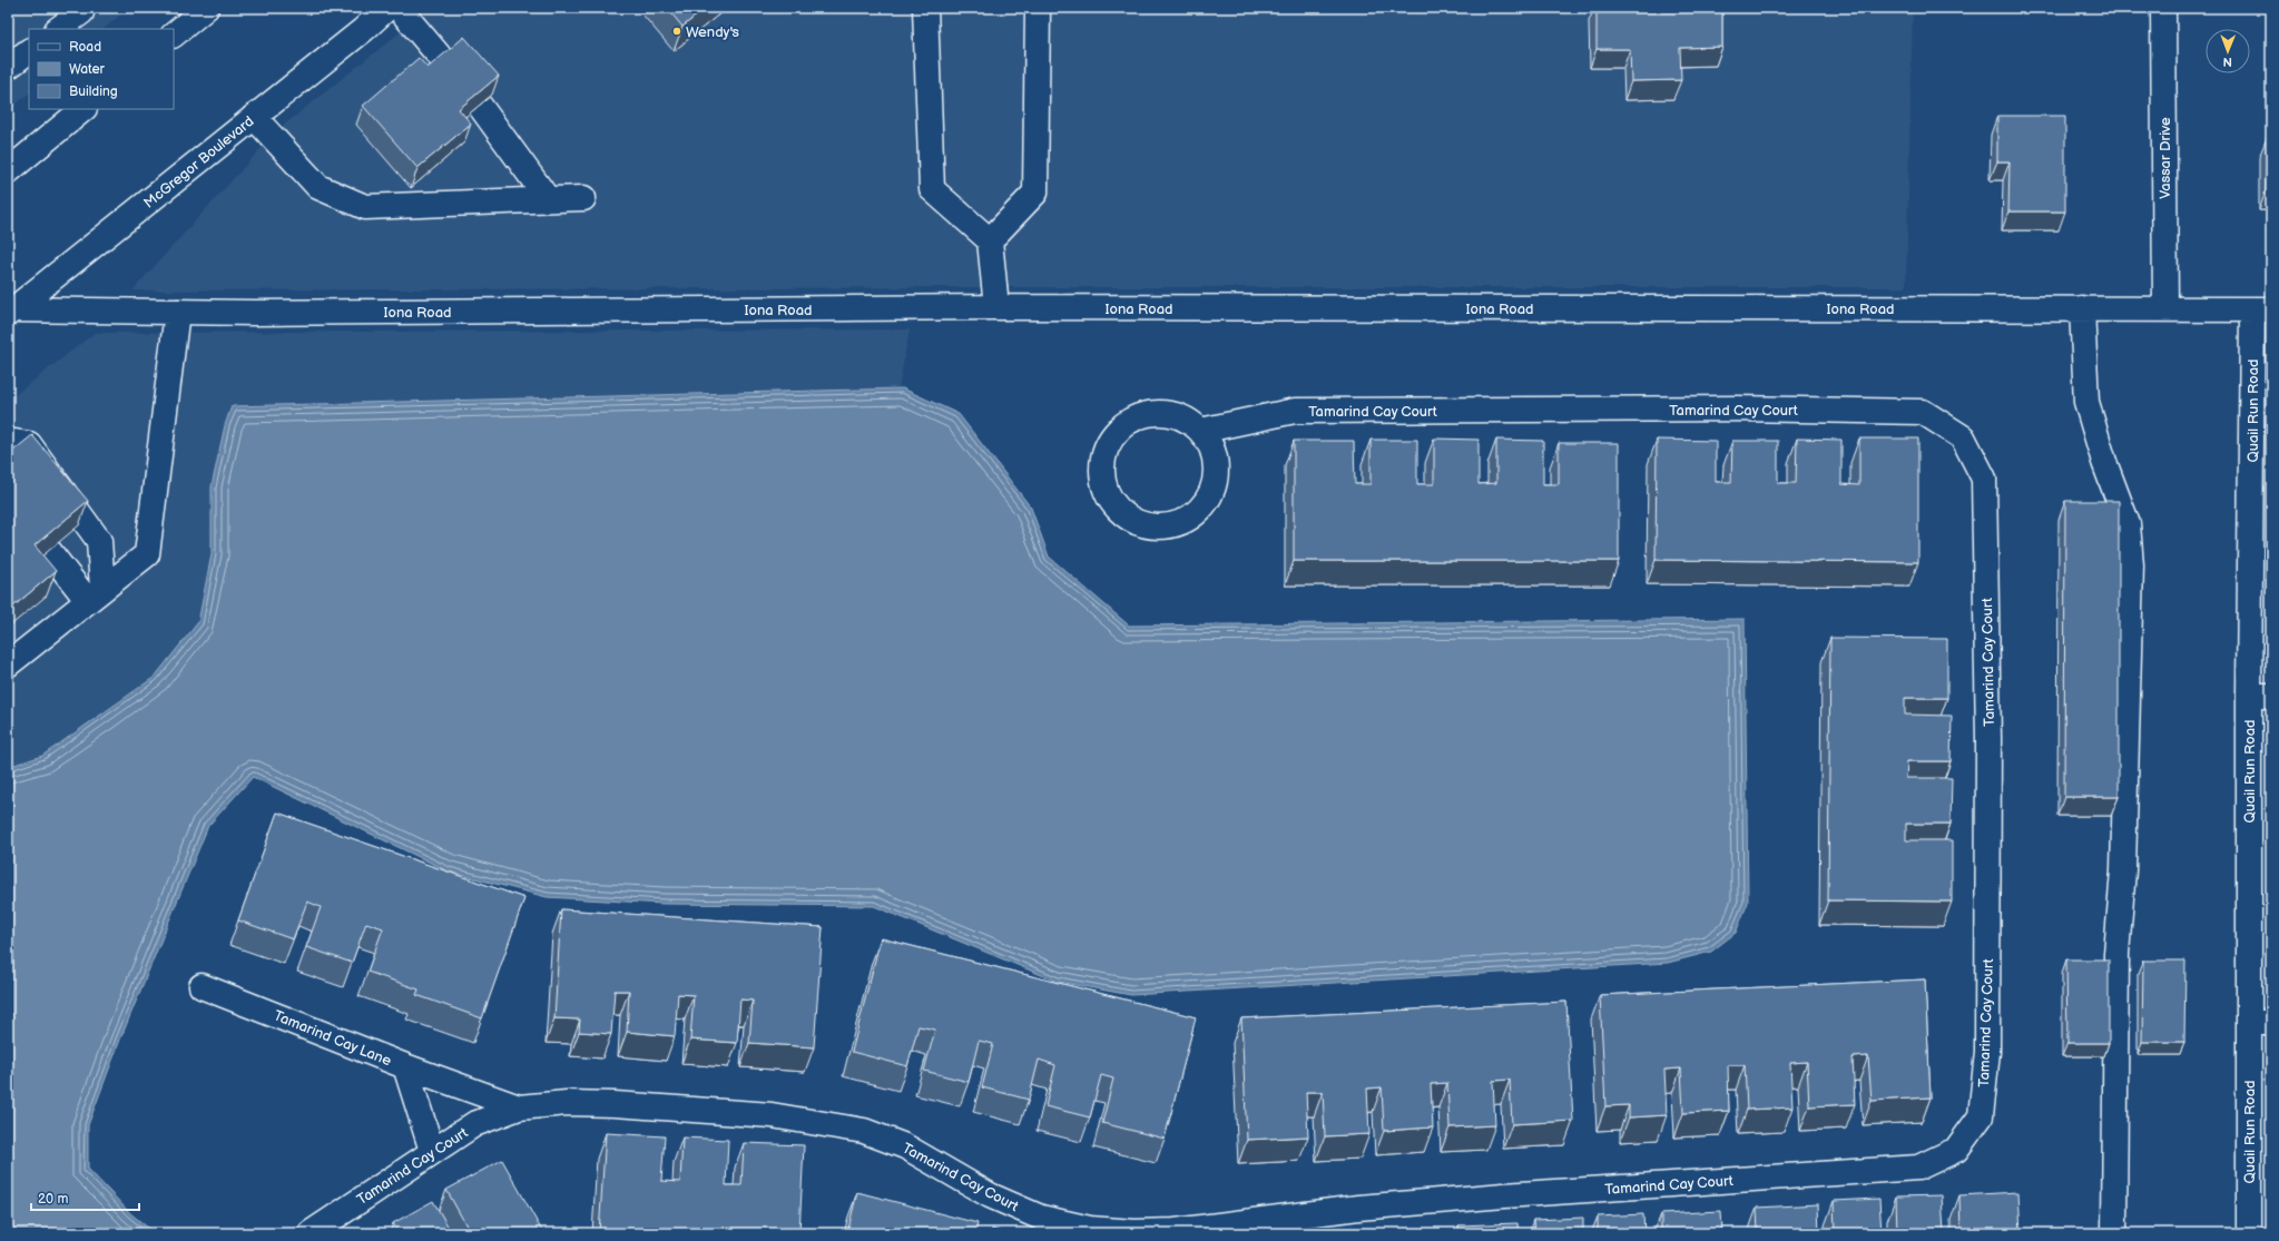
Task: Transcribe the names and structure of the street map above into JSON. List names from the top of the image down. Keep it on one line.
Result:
{"streets":{"street":["Vassar Drive","McGregor Boulevard","Iona Road","Tamarind Cay Court","Quail Run Road","Tamarind Cay Lane"]},"crossings":[["Vassar Drive","Iona Road"],["McGregor Boulevard","Iona Road"],["Iona Road","Quail Run Road"],["Tamarind Cay Court","Tamarind Cay Lane"]],"places":["Wendy's"],"legend":["Road","Water","Building"],"scale_bar":"20 m","north":"bottom"}
